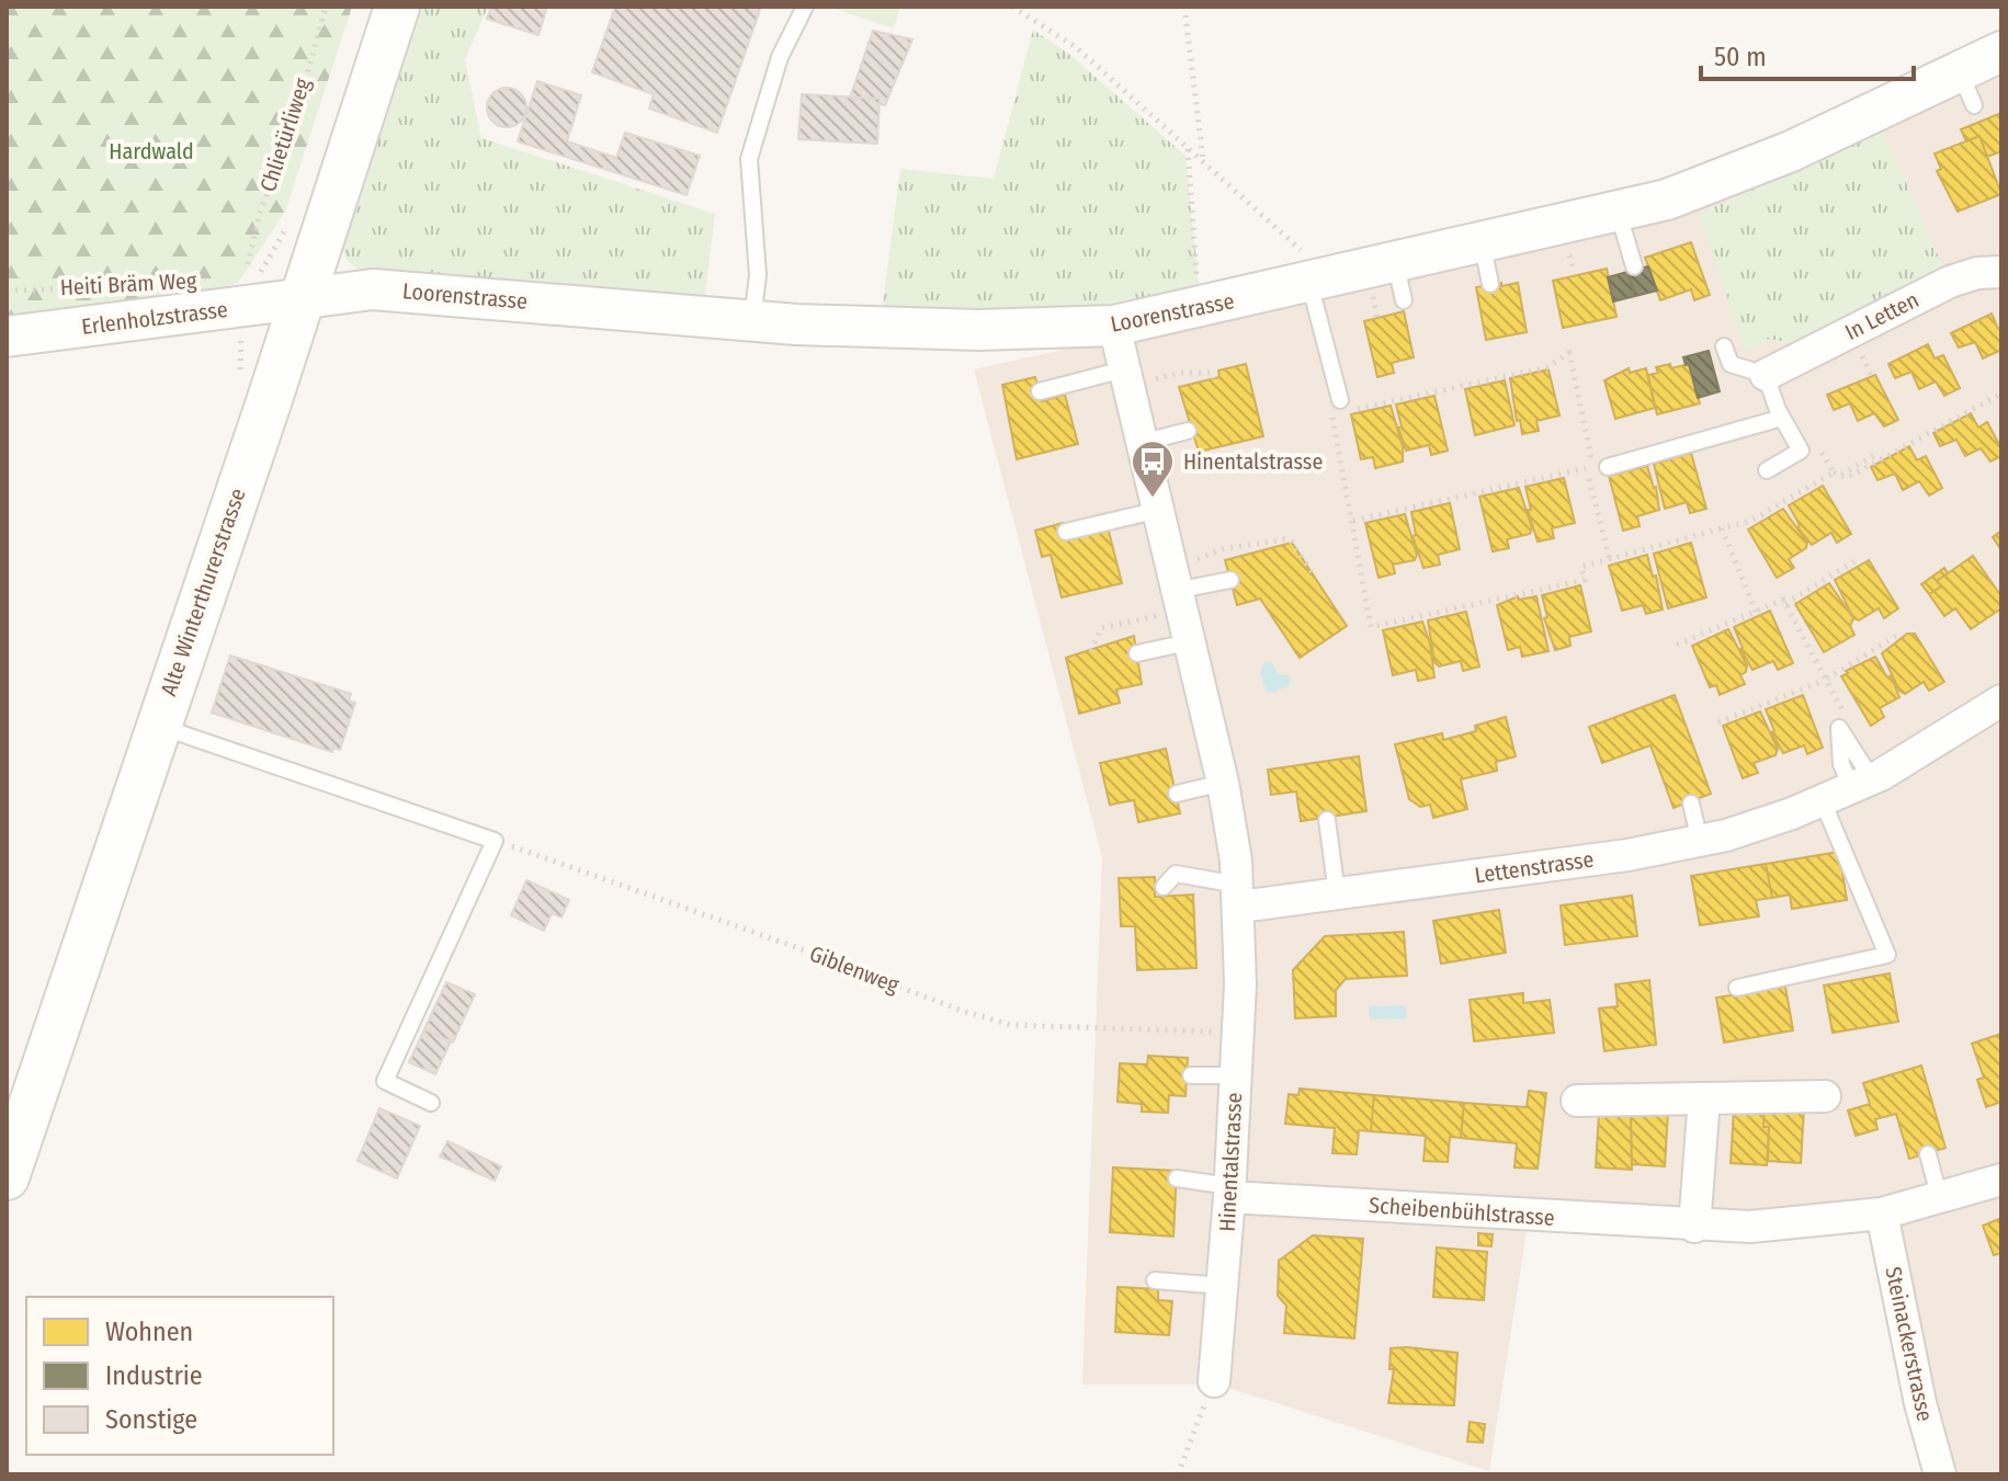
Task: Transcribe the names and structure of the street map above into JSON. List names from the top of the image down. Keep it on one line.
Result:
{"streets":{"main road":["Alte Winterthurerstrasse"],"street":["Loorenstrasse","In Letten","Erlenholzstrasse","Lettenstrasse","Hinentalstrasse","Scheibenbühlstrasse","Steinackerstrasse"],"path":["Chlietürliweg","Heiti Bräm Weg","Giblenweg"]},"crossings":[["Loorenstrasse","Erlenholzstrasse"],["Loorenstrasse","Alte Winterthurerstrasse"],["Loorenstrasse","Hinentalstrasse"],["Erlenholzstrasse","Alte Winterthurerstrasse"],["Lettenstrasse","Hinentalstrasse"],["Hinentalstrasse","Scheibenbühlstrasse"],["Scheibenbühlstrasse","Steinackerstrasse"]],"parks":["Hardwald"],"places":{"bus stop":["Hinentalstrasse"]},"legend":["Wohnen","Industrie","Sonstige"],"scale_bar":"50 m"}
